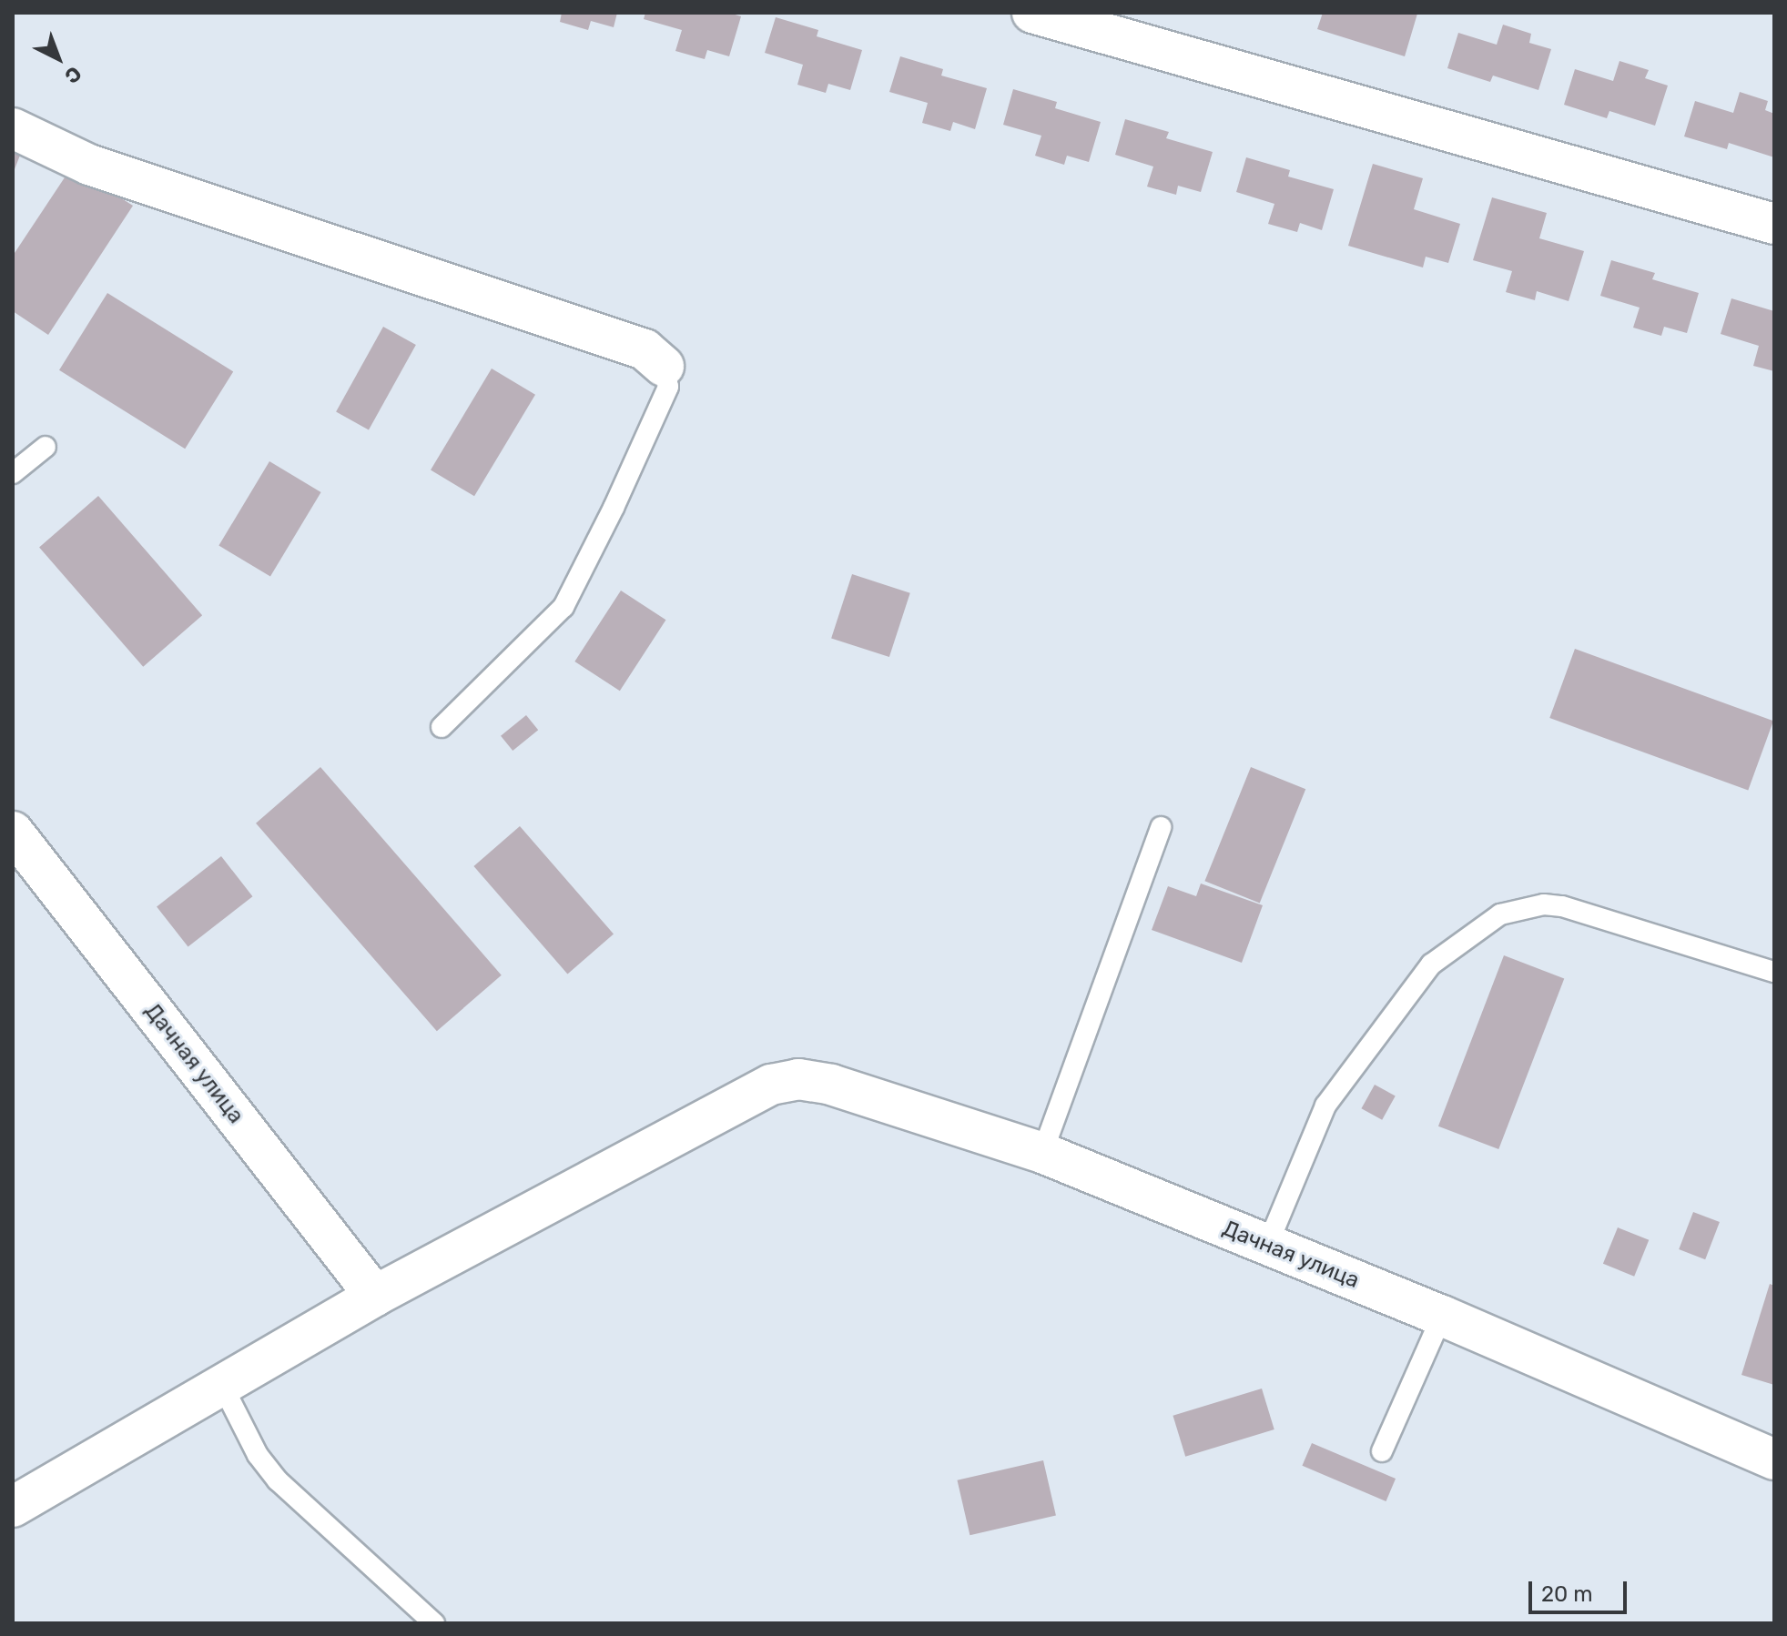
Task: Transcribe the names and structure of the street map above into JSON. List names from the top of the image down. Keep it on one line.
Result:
{"streets":{"street":["Дачная улица"]},"scale_bar":"20 m","north":"bottom right"}
